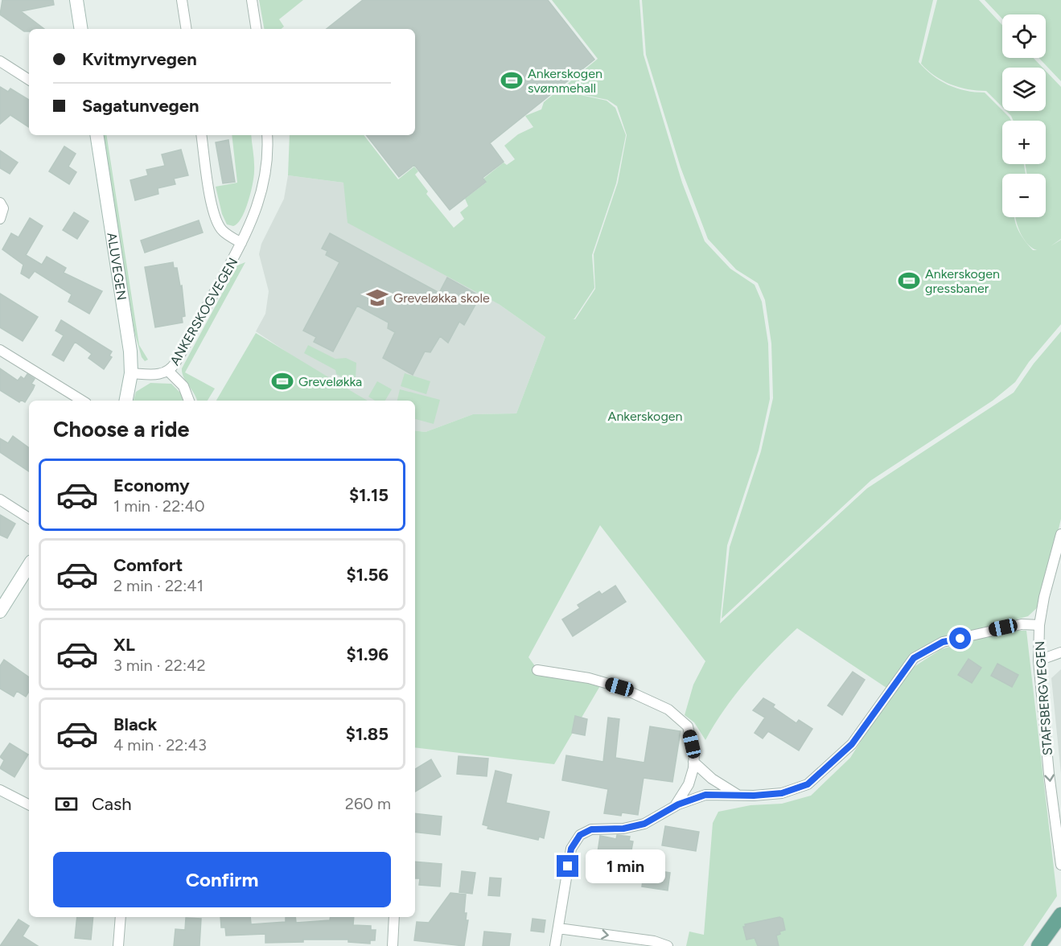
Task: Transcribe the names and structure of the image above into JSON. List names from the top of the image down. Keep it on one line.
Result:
{"streets":{"main road":["ALUVEGEN"],"street":["ANKERSKOGVEGEN","STAFSBERGVEGEN"]},"crossings":[["ALUVEGEN","ANKERSKOGVEGEN"]],"one_way":["STAFSBERGVEGEN"],"parks":["Ankerskogen"],"places":{"sports":["Ankerskogen svømmehall","Ankerskogen gressbaner","Greveløkka"],"school or university":["Greveløkka skole"]},"page":{"map_buttons":["+","−"],"banner":["Kvitmyrvegen","Sagatunvegen"],"heading":"Choose a ride","list":[{"name":"Economy","note":"1 min · 22:40","value":"$1.15"},{"name":"Comfort","note":"2 min · 22:41","value":"$1.56"},{"name":"XL","note":"3 min · 22:42","value":"$1.96"},{"name":"Black","note":"4 min · 22:43","value":"$1.85"}],"pay":["Cash","260 m"],"buttons":"Confirm","bubble":"1 min"}}
